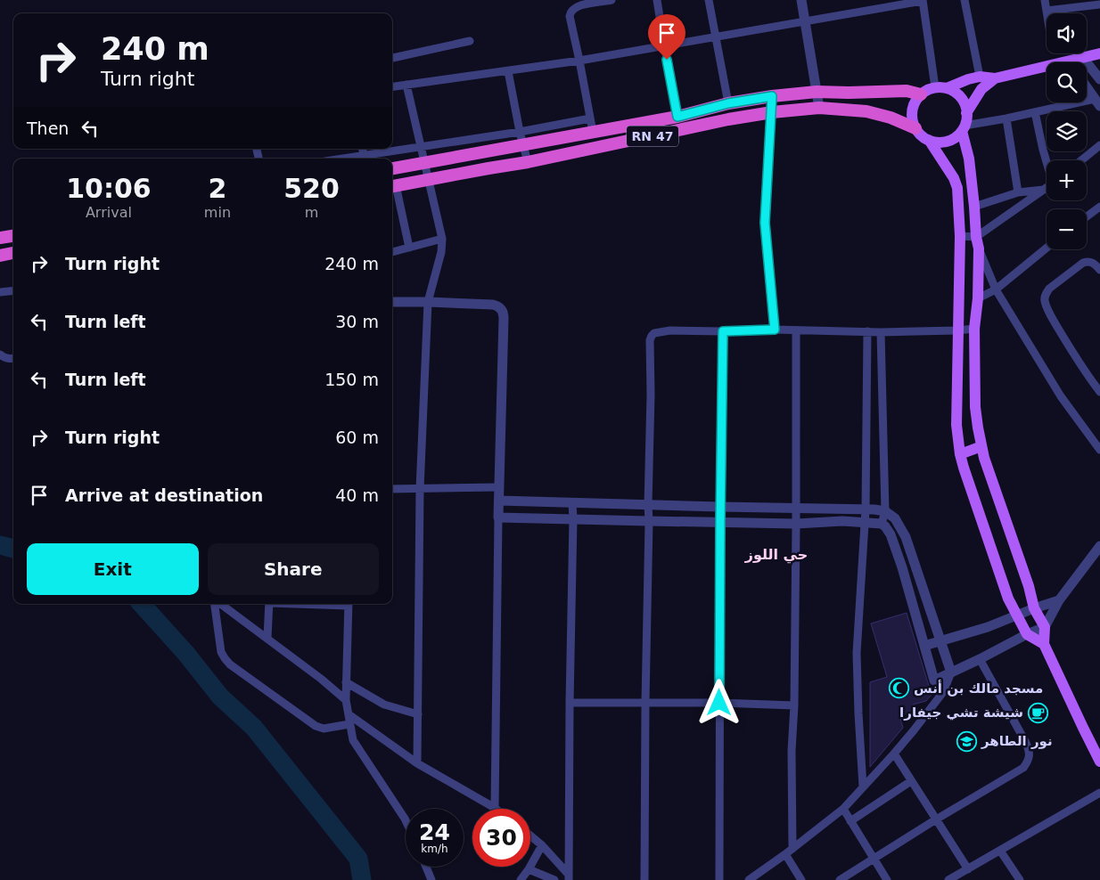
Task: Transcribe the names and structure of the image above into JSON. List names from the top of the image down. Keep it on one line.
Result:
{"streets":{"highway":["RN 47"]},"districts":["حي اللوز"],"places":{"mosque":["مسجد مالك بن أنس"],"cafe":["شيشة تشي جيفارا"],"school or university":["نور الطاهر"]},"page":{"map_buttons":["+","−"],"turn":["240 m","Turn right"],"then":"Then","eta":["10:06","Arrival","2","min","520","m"],"list":[{"name":"Turn right","value":"240 m"},{"name":"Turn left","value":"30 m"},{"name":"Turn left","value":"150 m"},{"name":"Turn right","value":"60 m"},{"name":"Arrive at destination","value":"40 m"}],"buttons":["Exit","Share"],"speed":"24 km/h","limit":"30"}}
